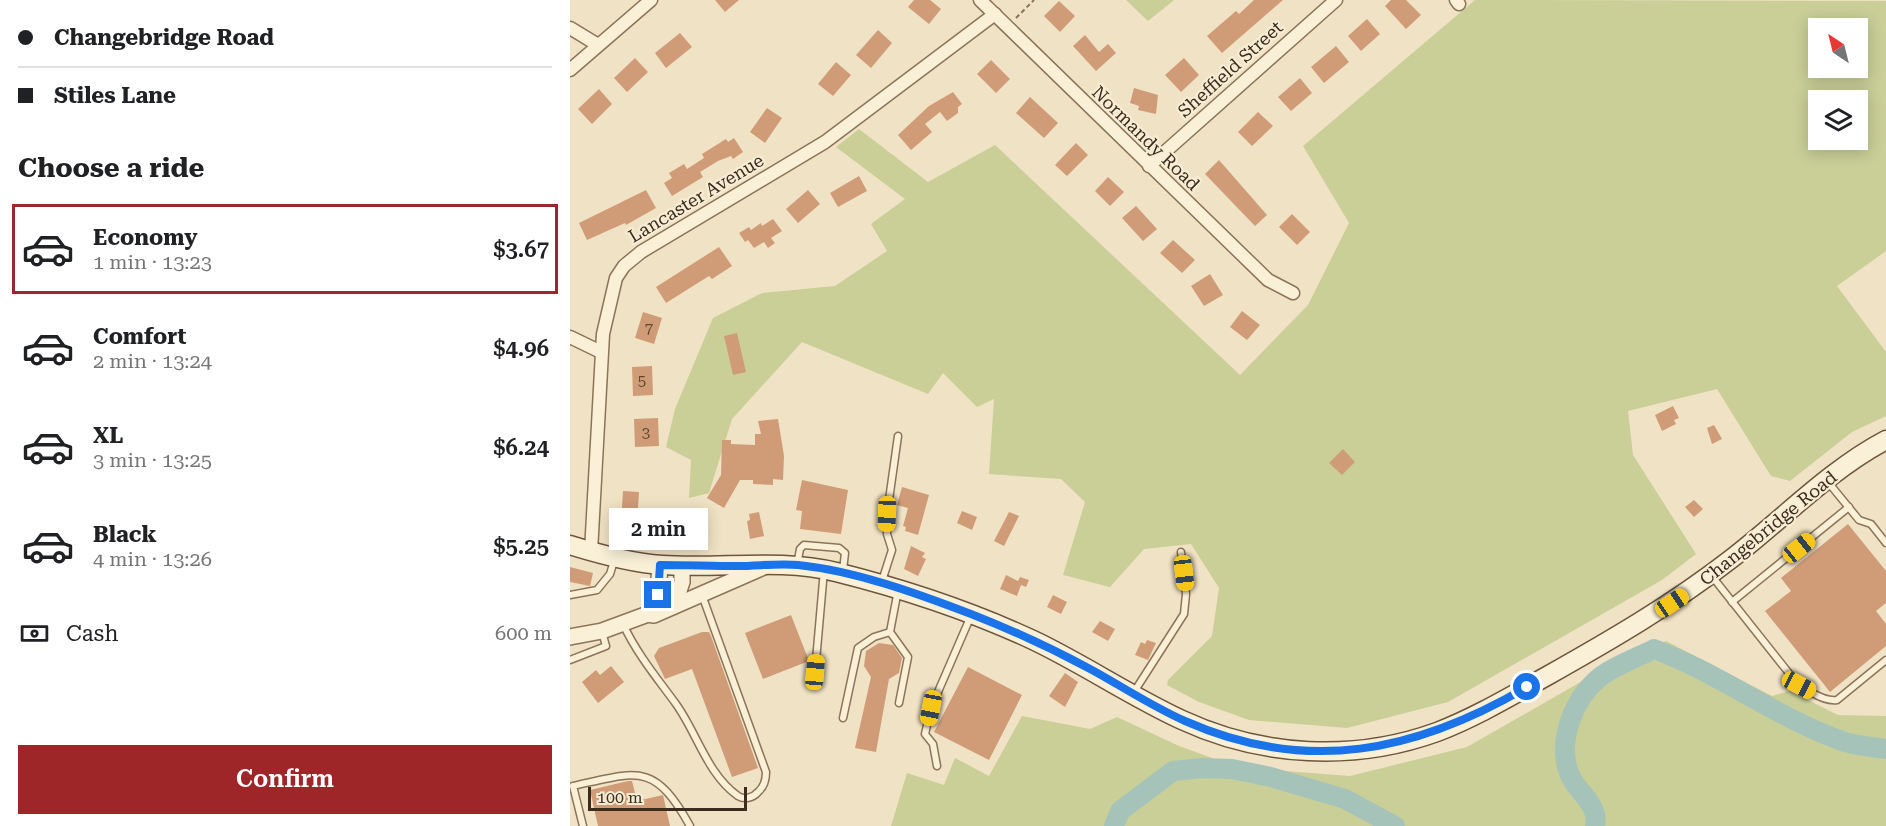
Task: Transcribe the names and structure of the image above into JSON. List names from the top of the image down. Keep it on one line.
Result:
{"streets":{"main road":["Changebridge Road"],"street":["Sheffield Street","Normandy Road","Lancaster Avenue"]},"crossings":[["Sheffield Street","Normandy Road"],["Normandy Road","Lancaster Avenue"],["Lancaster Avenue","Changebridge Road"]],"house_numbers":["7","5","3"],"scale_bar":"100 m","north":"top left","page":{"banner":["Changebridge Road","Stiles Lane"],"heading":"Choose a ride","list":[{"name":"Economy","note":"1 min · 13:23","value":"$3.67"},{"name":"Comfort","note":"2 min · 13:24","value":"$4.96"},{"name":"XL","note":"3 min · 13:25","value":"$6.24"},{"name":"Black","note":"4 min · 13:26","value":"$5.25"}],"bubble":"2 min","pay":["Cash","600 m"],"buttons":"Confirm","scale":"100 m"}}
